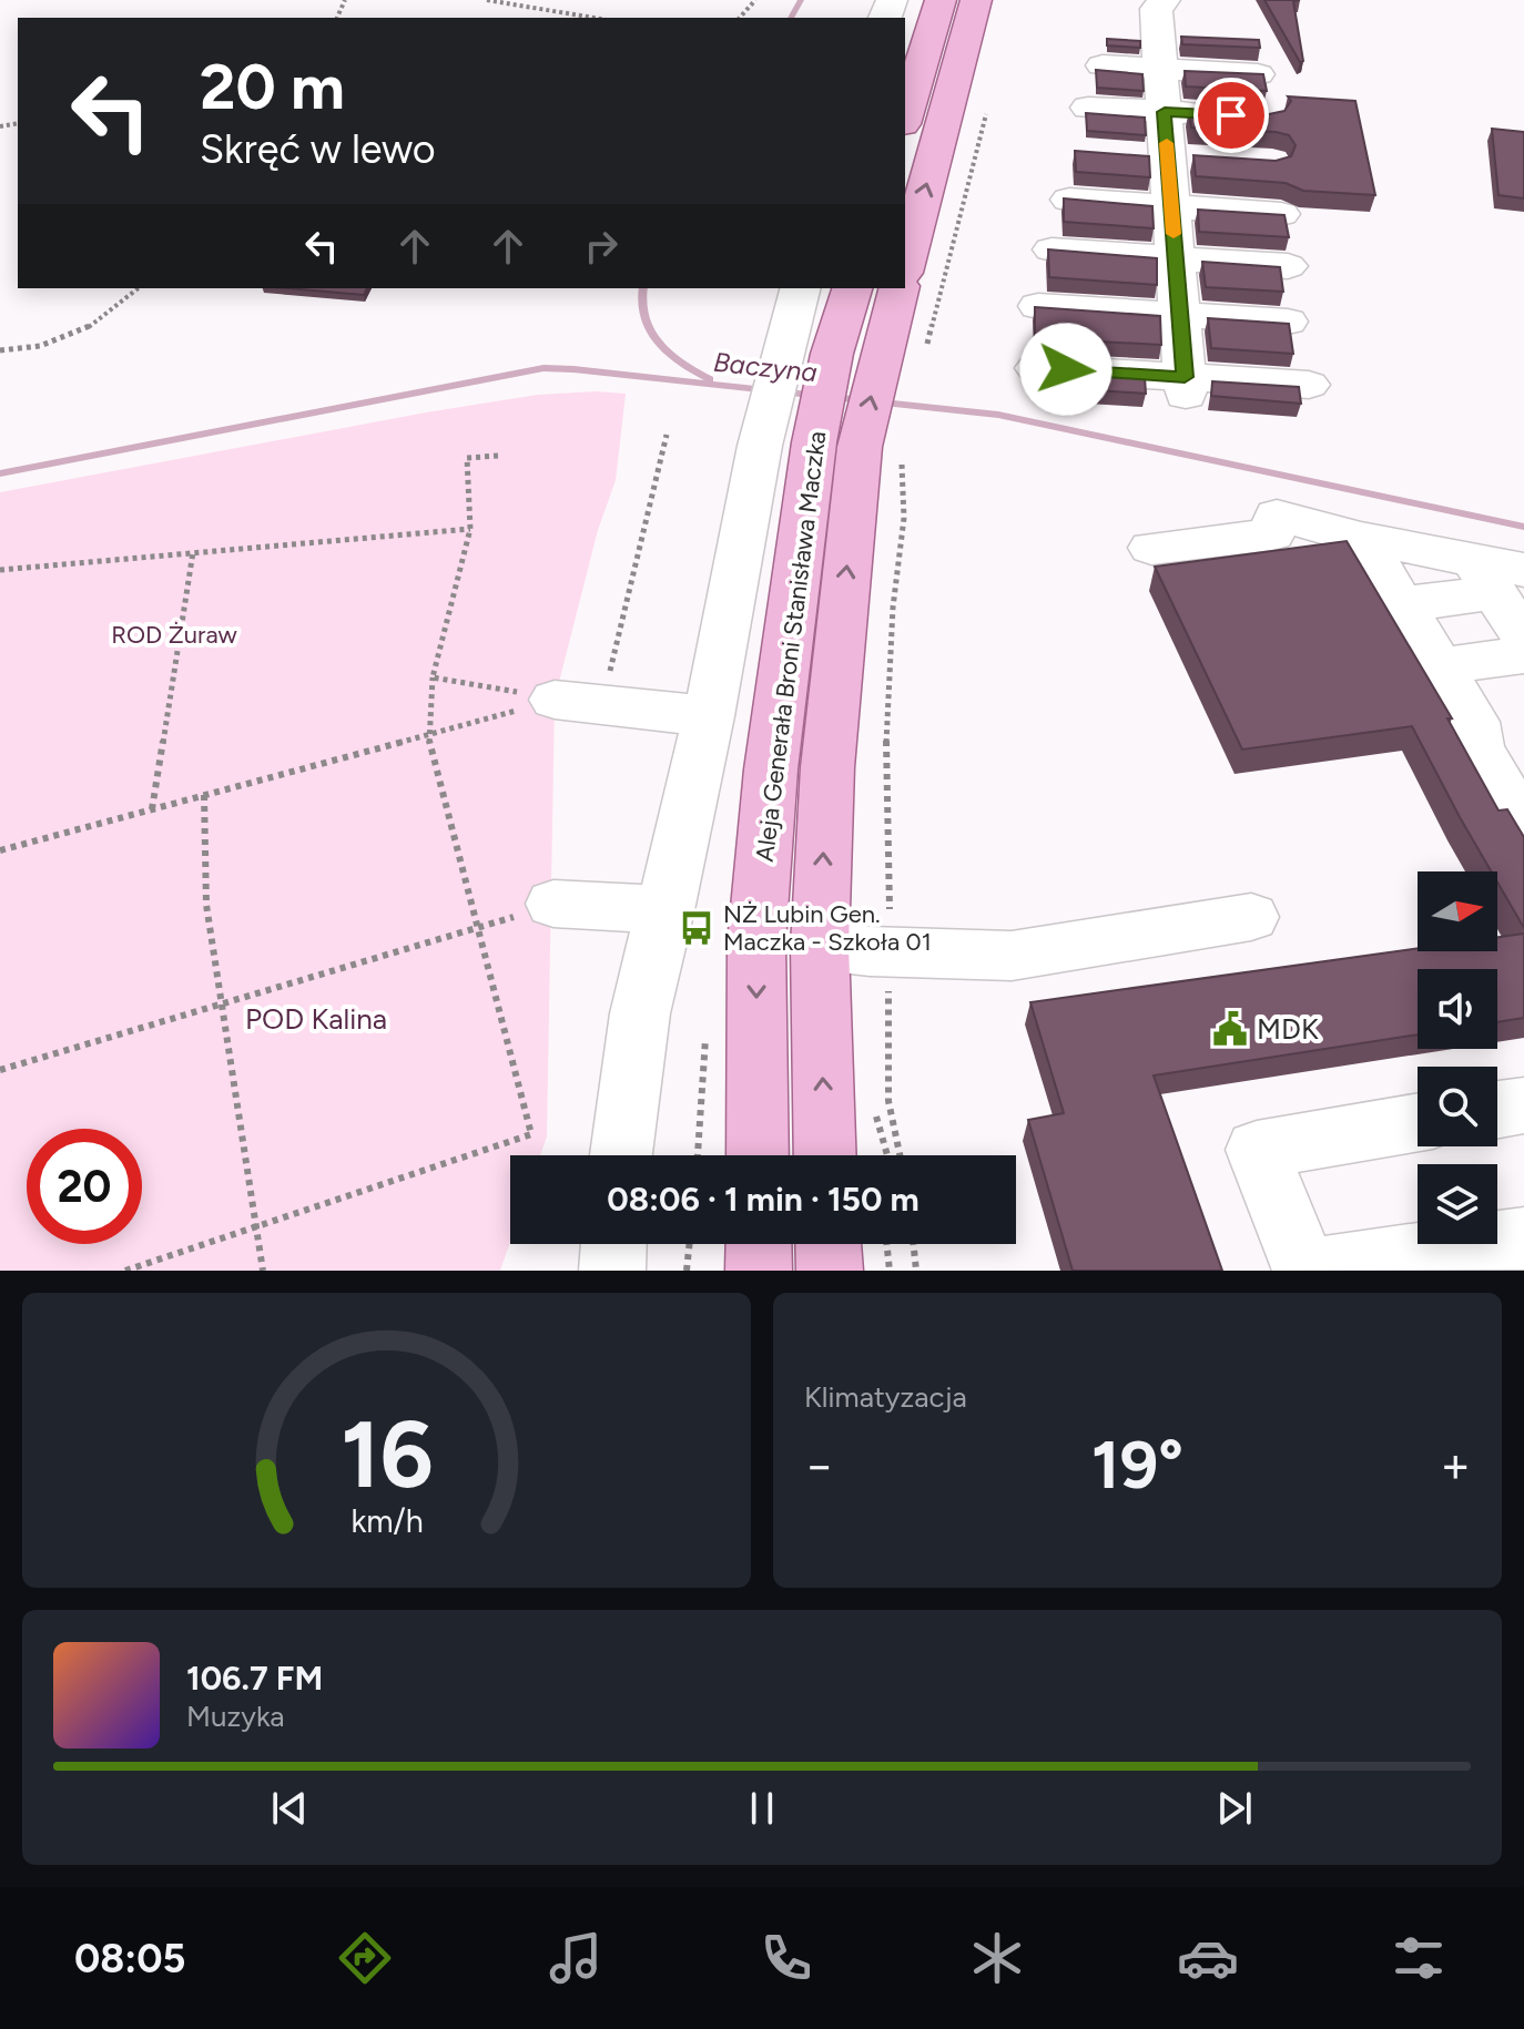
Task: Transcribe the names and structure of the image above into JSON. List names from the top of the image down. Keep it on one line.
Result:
{"streets":{"main road":["Aleja Generała Broni Stanisława Maczka"]},"water":["Baczyna"],"parks":["ROD Żuraw","POD Kalina"],"places":{"bus stop":["NŻ Lubin Gen. Maczka - Szkoła 01"],"public building":["MDK"]},"north":"right","page":{"turn":["20 m","Skręć w lewo"],"limit":"20","trip":"08:06 · 1 min · 150 m","tile":"Klimatyzacja","heat":["−","19°","+"],"song":["106.7 FM","Muzyka"],"tabs":"08:05","gauge":["16","km/h"]}}
